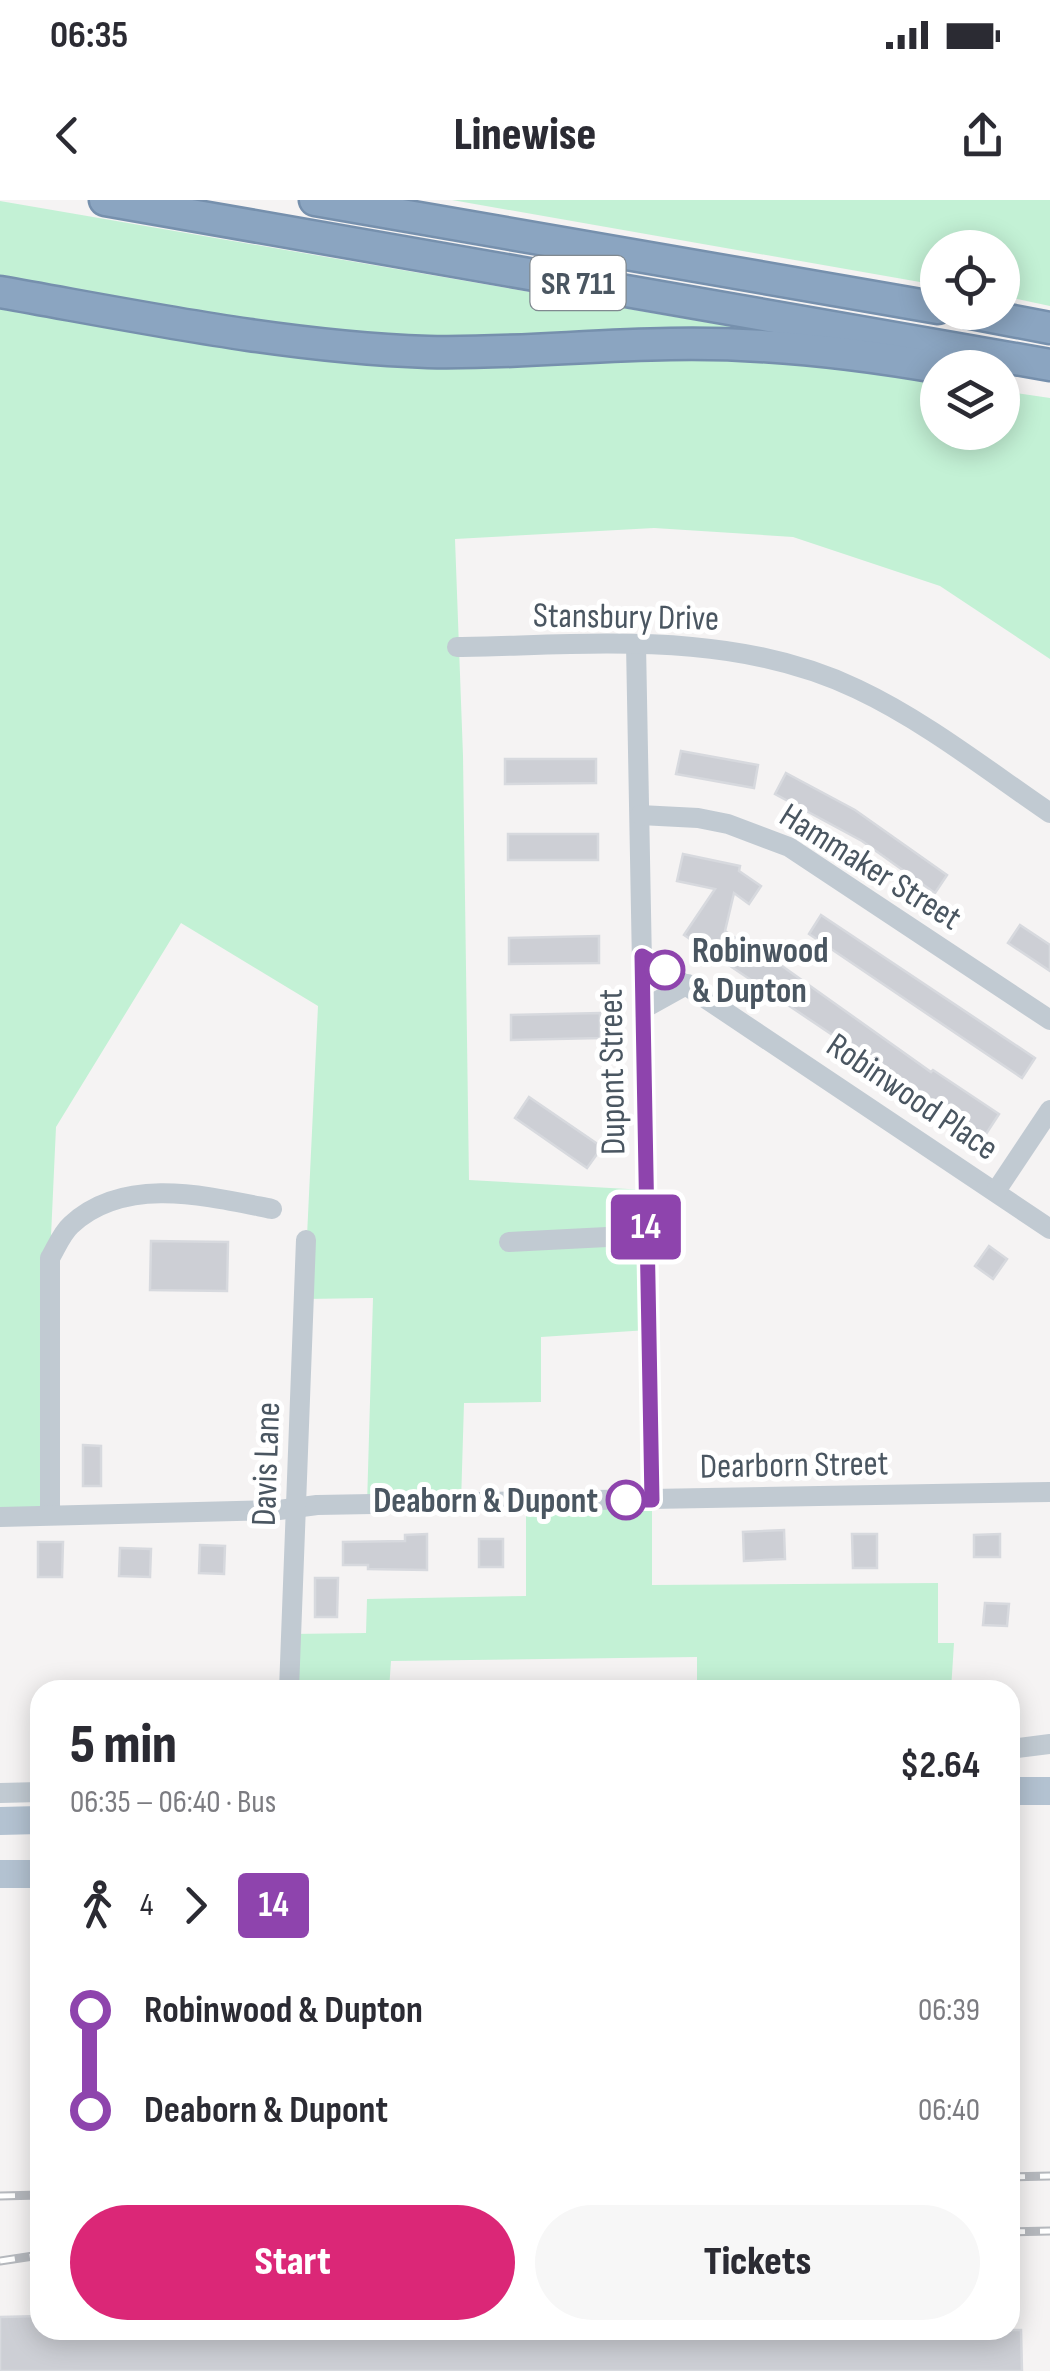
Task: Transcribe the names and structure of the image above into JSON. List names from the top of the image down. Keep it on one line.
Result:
{"streets":{"highway":["SR 711"],"street":["Stansbury Drive","Hammaker Street","Dupont Street","Robinwood Place","Davis Lane","Dearborn Street"]},"crossings":[["Stansbury Drive","Dupont Street"],["Hammaker Street","Dupont Street"],["Dupont Street","Robinwood Place"],["Dupont Street","Dearborn Street"],["Davis Lane","Dearborn Street"]],"places":["Robinwood & Dupton","Deaborn & Dupont"],"lines":["bus line 14"],"page":{"status":"06:35","header":"Linewise","on_map":"14","heading":["5 min","06:35 – 06:40 · Bus","$2.64"],"legs":["4","14"],"list":[{"name":"Robinwood & Dupton","value":"06:39"},{"name":"Deaborn & Dupont","value":"06:40"}],"buttons":["Start","Tickets"]}}
